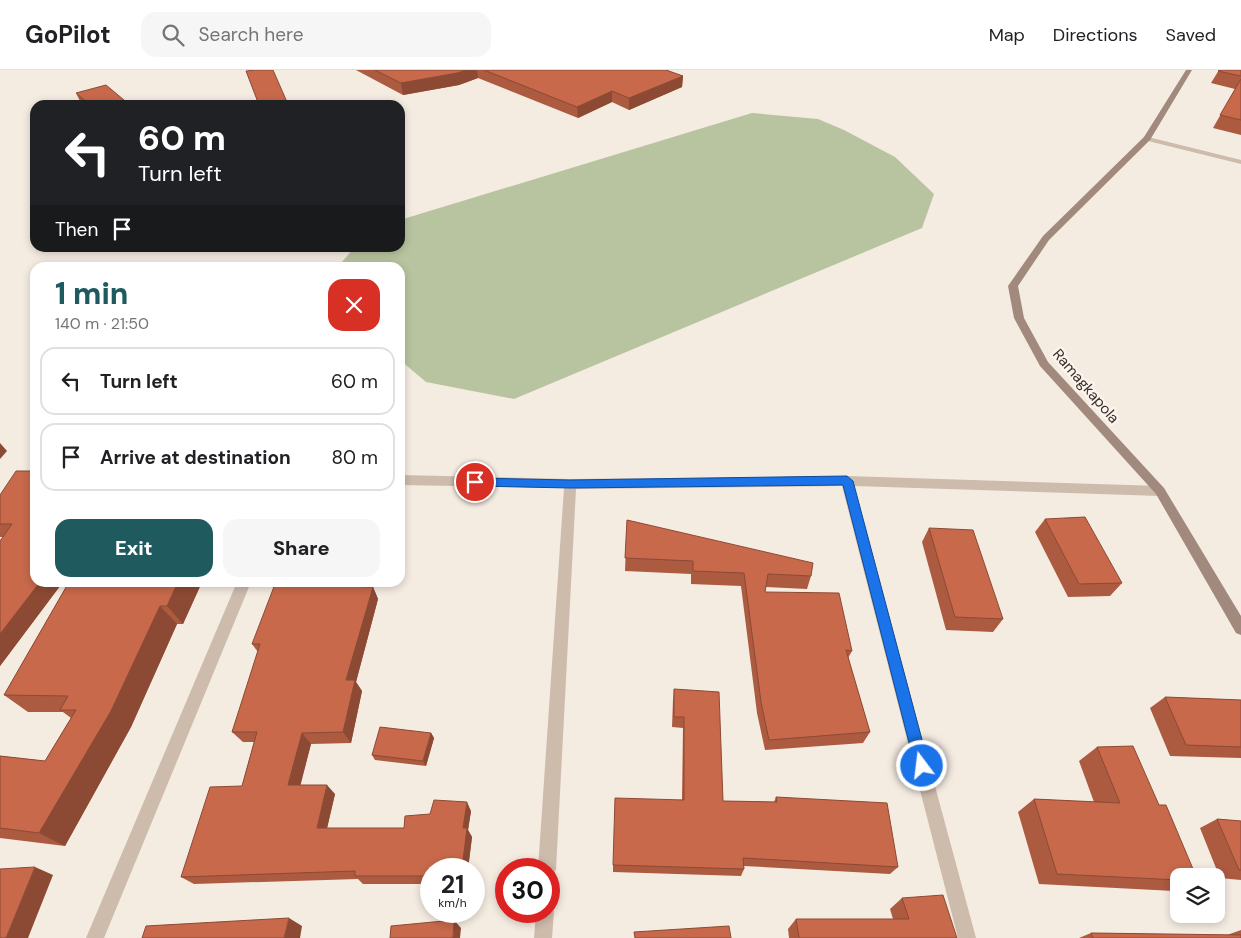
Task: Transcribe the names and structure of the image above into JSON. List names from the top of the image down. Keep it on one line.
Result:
{"streets":{"street":["Ramagkapola"]},"page":{"header":"GoPilot","search":"Search here","nav":["Map","Directions","Saved"],"turn":["60 m","Turn left"],"then":"Then","heading":["1 min","140 m · 21:50"],"list":[{"name":"Turn left","value":"60 m"},{"name":"Arrive at destination","value":"80 m"}],"buttons":["Exit","Share"],"speed":"21 km/h","limit":"30"}}
